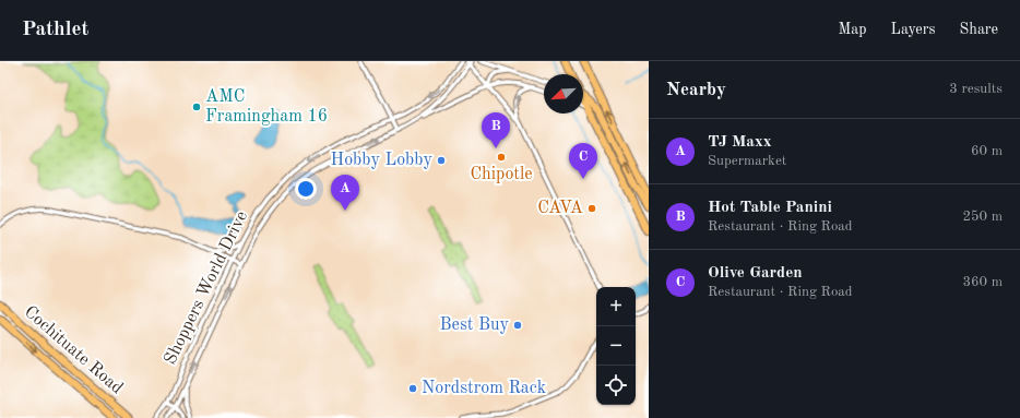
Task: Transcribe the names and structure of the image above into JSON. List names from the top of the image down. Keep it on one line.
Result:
{"streets":{"main road":["Cochituate Road"],"street":["Shoppers World Drive"]},"places":["AMC Framingham 16","Chipotle","Hobby Lobby","CAVA","Best Buy","Nordstrom Rack"],"north":"bottom left","page":{"header":"Pathlet","nav":["Map","Layers","Share"],"heading":["Nearby","3 results"],"pins":["B","C","A"],"list":[{"mark":"A","name":"TJ Maxx","note":"Supermarket","value":"60 m"},{"mark":"B","name":"Hot Table Panini","note":"Restaurant · Ring Road","value":"250 m"},{"mark":"C","name":"Olive Garden","note":"Restaurant · Ring Road","value":"360 m"}],"map_buttons":["+","−"]}}
